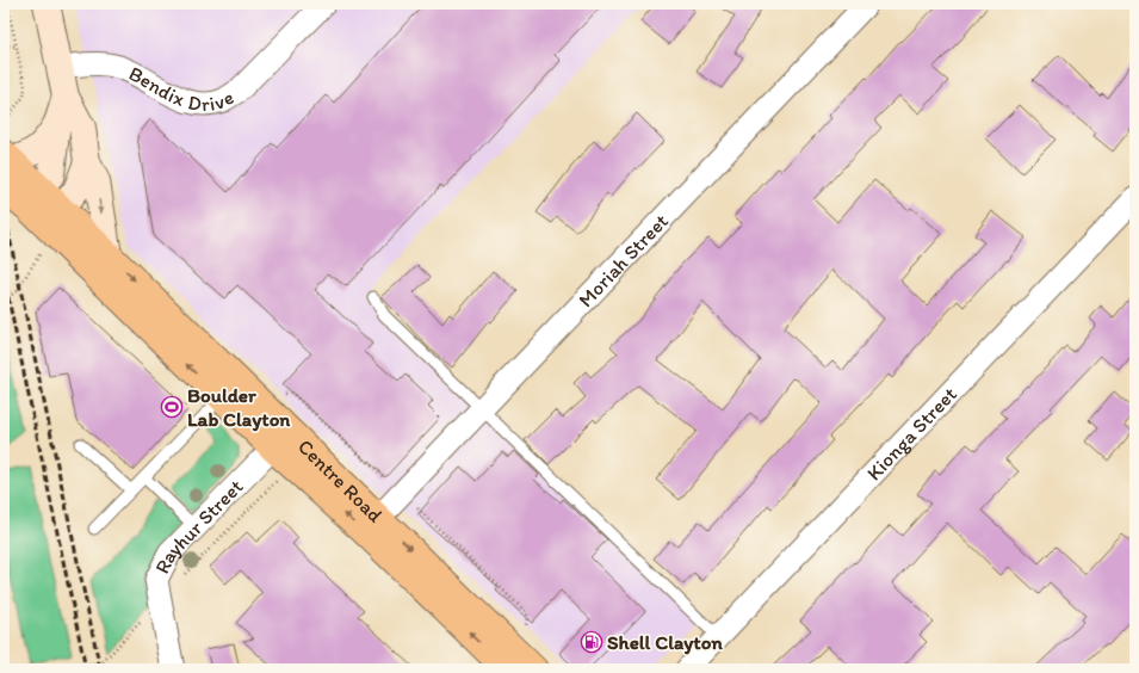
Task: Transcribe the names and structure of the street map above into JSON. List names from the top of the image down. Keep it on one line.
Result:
{"streets":{"main road":["Centre Road"],"street":["Bendix Drive","Moriah Street","Kionga Street","Rayhur Street"]},"crossings":[["Moriah Street","Centre Road"],["Centre Road","Rayhur Street"]],"places":{"sports":["Boulder Lab Clayton"],"fuel station":["Shell Clayton"]}}
